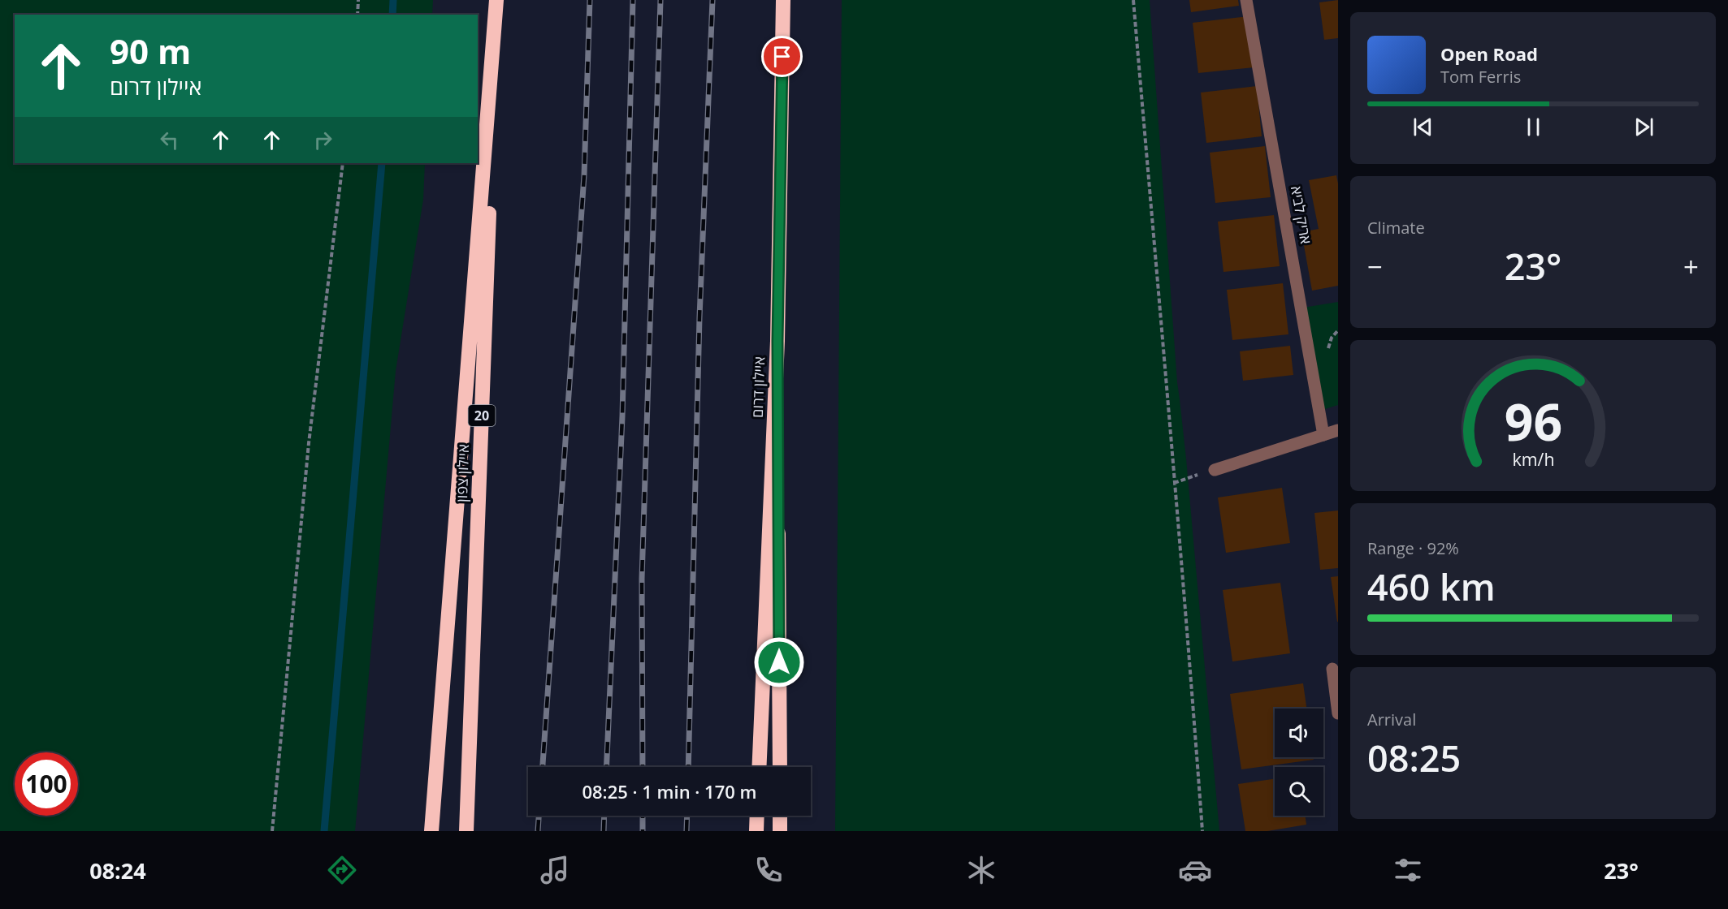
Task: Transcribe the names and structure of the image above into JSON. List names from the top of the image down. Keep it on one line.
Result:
{"streets":{"highway":["איילון דרום","20","איילון צפון"],"street":["אריק לביא"]},"page":{"turn":["90 m","איילון דרום"],"song":["Open Road","Tom Ferris"],"tile":["Climate",["Range · 92%","460 km"],["Arrival","08:25"]],"heat":["−","23°","+"],"limit":"100","trip":"08:25 · 1 min · 170 m","tabs":["08:24","23°"],"gauge":["96","km/h"]}}
